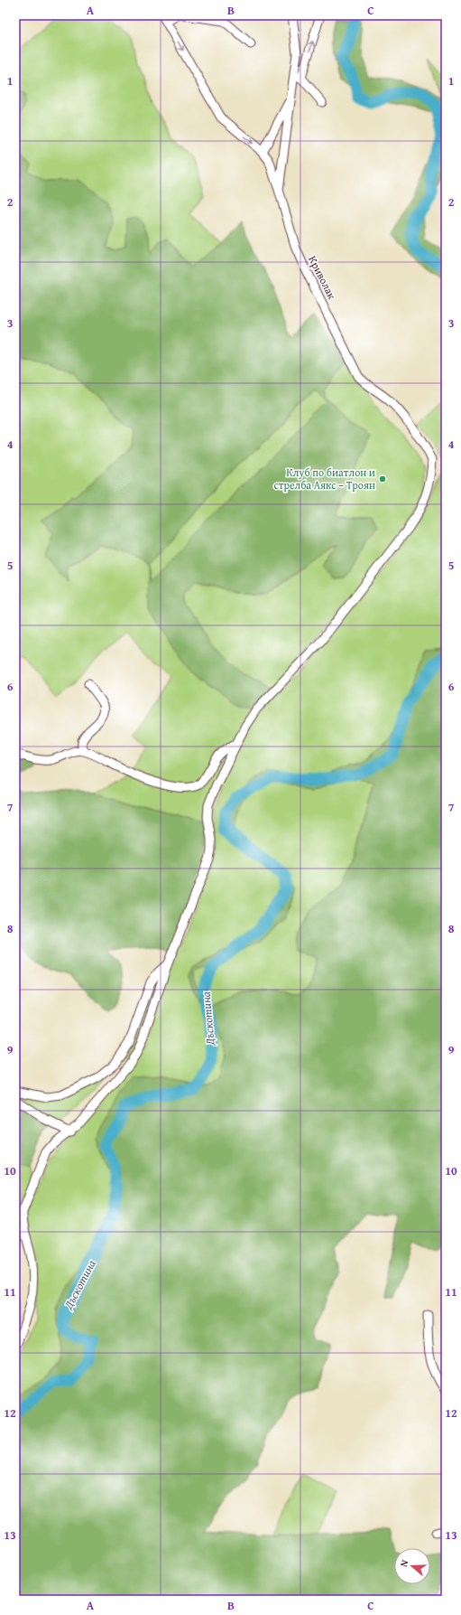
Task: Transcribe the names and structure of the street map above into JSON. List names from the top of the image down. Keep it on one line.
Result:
{"streets":{"street":["Криволак"]},"water":["Дъскотина"],"places":["Клуб по биатлон и стрелба Аякс – Троян"],"north":"left","grid":{"columns":["A","B","C"],"rows":["1","2","3","4","5","6","7","8","9","10","11","12","13"]}}
